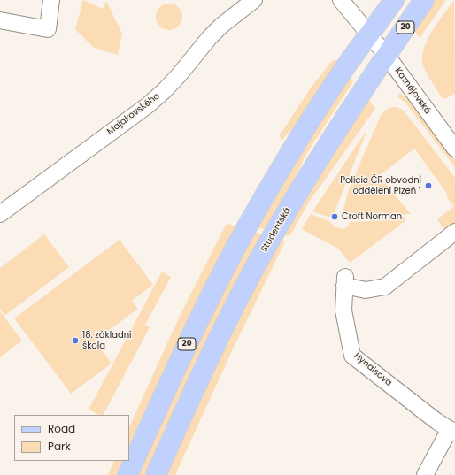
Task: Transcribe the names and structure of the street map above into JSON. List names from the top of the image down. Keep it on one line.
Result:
{"streets":{"main road":["20","Studentská"],"street":["Kaznějovská","Majakovského","Hynaisova"]},"crossings":[["20","Kaznějovská"],["Kaznějovská","Studentská"]],"places":["Policie ČR obvodní oddělení Plzeň 1","Croft Norman","18. základní škola"],"legend":["Road","Park"]}
